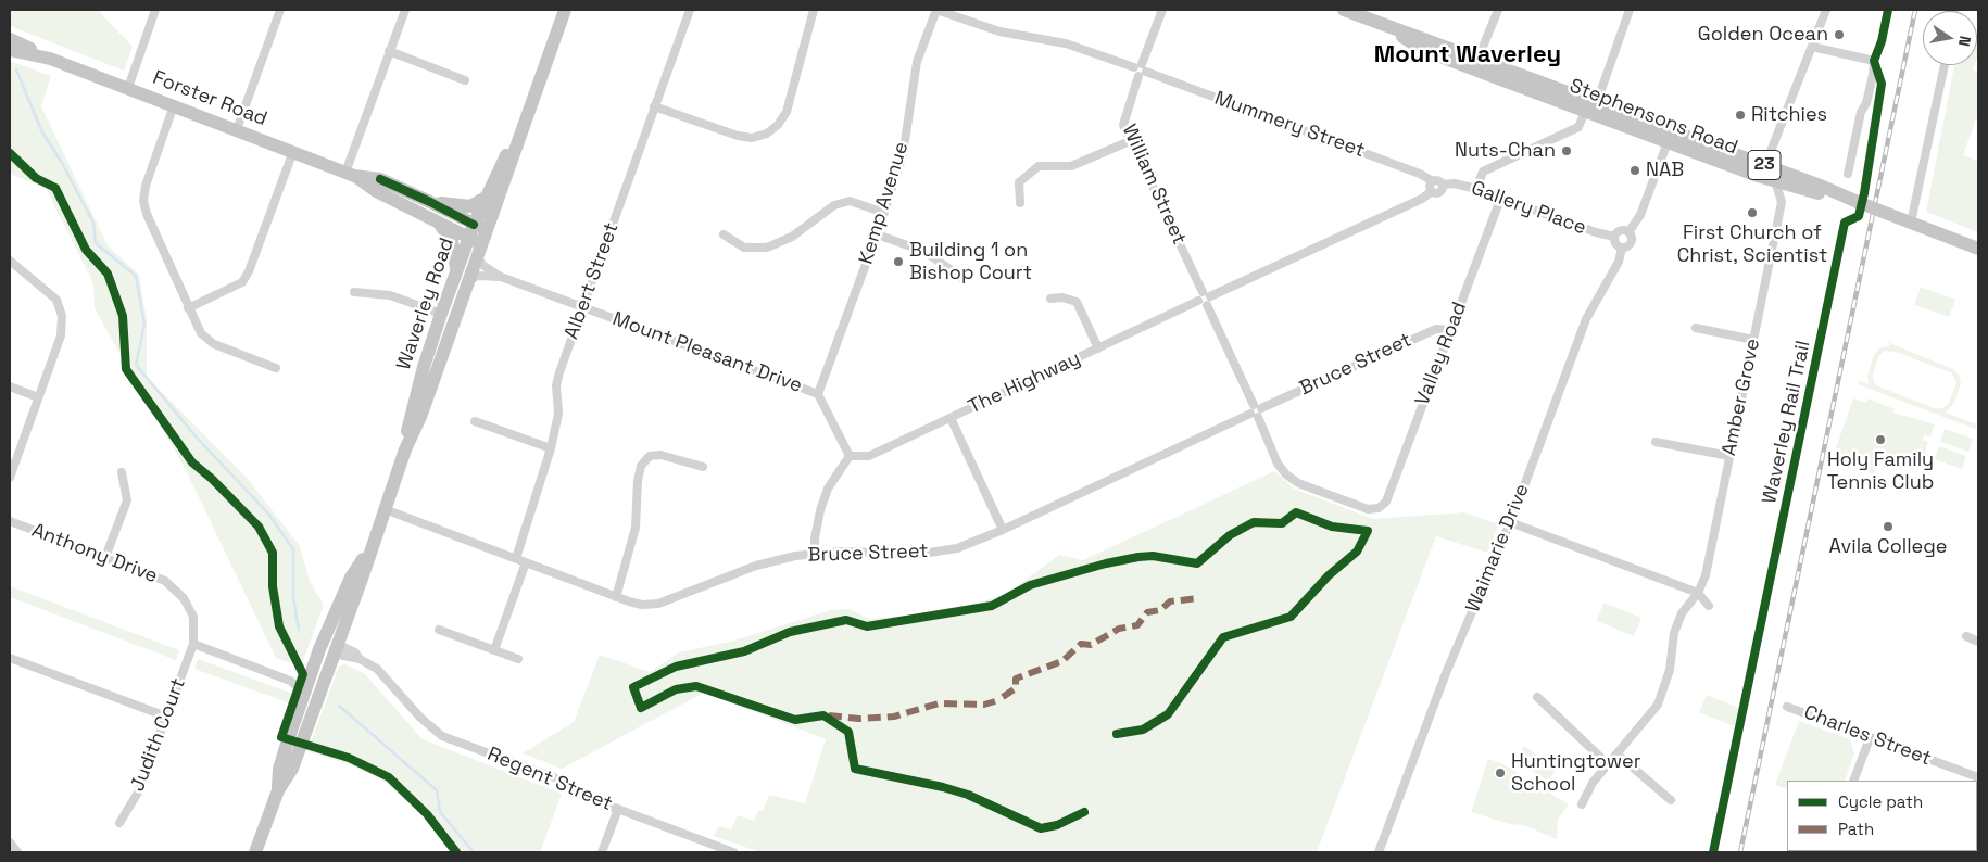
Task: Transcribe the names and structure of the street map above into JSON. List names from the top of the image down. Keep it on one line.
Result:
{"streets":{"main road":["Forster Road","Stephensons Road","23","Waverley Road"],"street":["Mummery Street","William Street","Kemp Avenue","Gallery Place","Albert Street","Mount Pleasant Drive","Valley Road","Bruce Street","The Highway","Amber Grove","Waimarie Drive","Anthony Drive","Judith Court","Charles Street","Regent Street"],"cycle path":["Waverley Rail Trail"]},"crossings":[["Forster Road","Waverley Road"],["Forster Road","Mount Pleasant Drive"],["Stephensons Road","Amber Grove"],["Mummery Street","William Street"],["Mummery Street","Kemp Avenue"],["Mummery Street","Gallery Place"],["William Street","The Highway"],["Kemp Avenue","Mount Pleasant Drive"],["Gallery Place","Valley Road"],["Gallery Place","Waimarie Drive"],["Albert Street","Mount Pleasant Drive"],["Albert Street","Bruce Street"],["Waverley Road","Mount Pleasant Drive"],["Waverley Road","Bruce Street"],["Waverley Road","Regent Street"],["Mount Pleasant Drive","The Highway"],["Valley Road","Bruce Street"],["Anthony Drive","Judith Court"]],"districts":["Mount Waverley"],"places":["Golden Ocean","Ritchies","Nuts-Chan","NAB","First Church of Christ, Scientist","Building 1 on Bishop Court","Holy Family Tennis Club","Avila College","Huntingtower School"],"legend":["Cycle path","Path"],"north":"right"}
